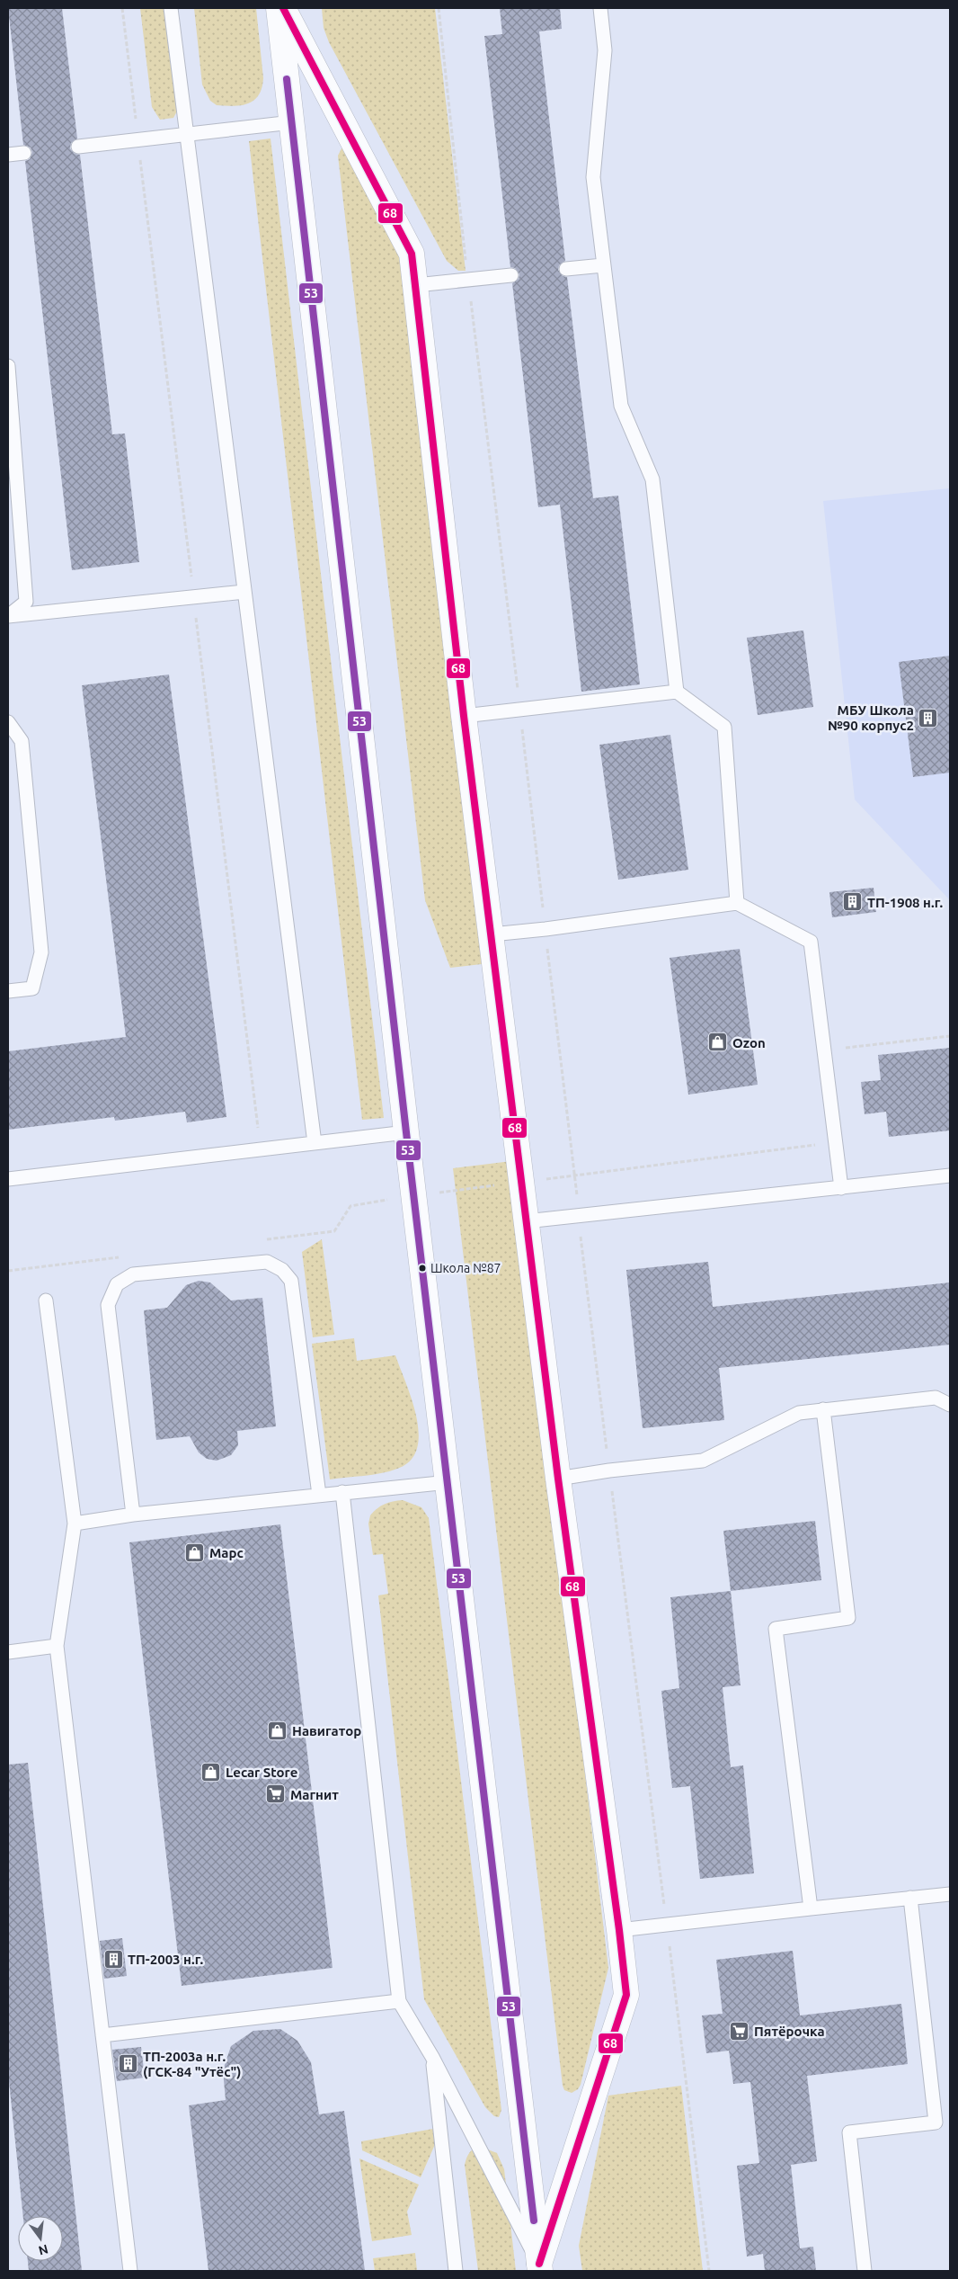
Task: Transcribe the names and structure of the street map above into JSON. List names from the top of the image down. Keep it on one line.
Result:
{"places":{"building":["МБУ Школа №90 корпус2","ТП-1908 н.г.","ТП-2003 н.г.","ТП-2003а н.г. (ГСК-84 \"Утёс\")"],"shop":["Ozon","Марс","Навигатор","Lecar Store"],"other":["Школа №87"],"supermarket":["Магнит","Пятёрочка"]},"lines":["transit line 68","transit line 53"],"north":"bottom"}
